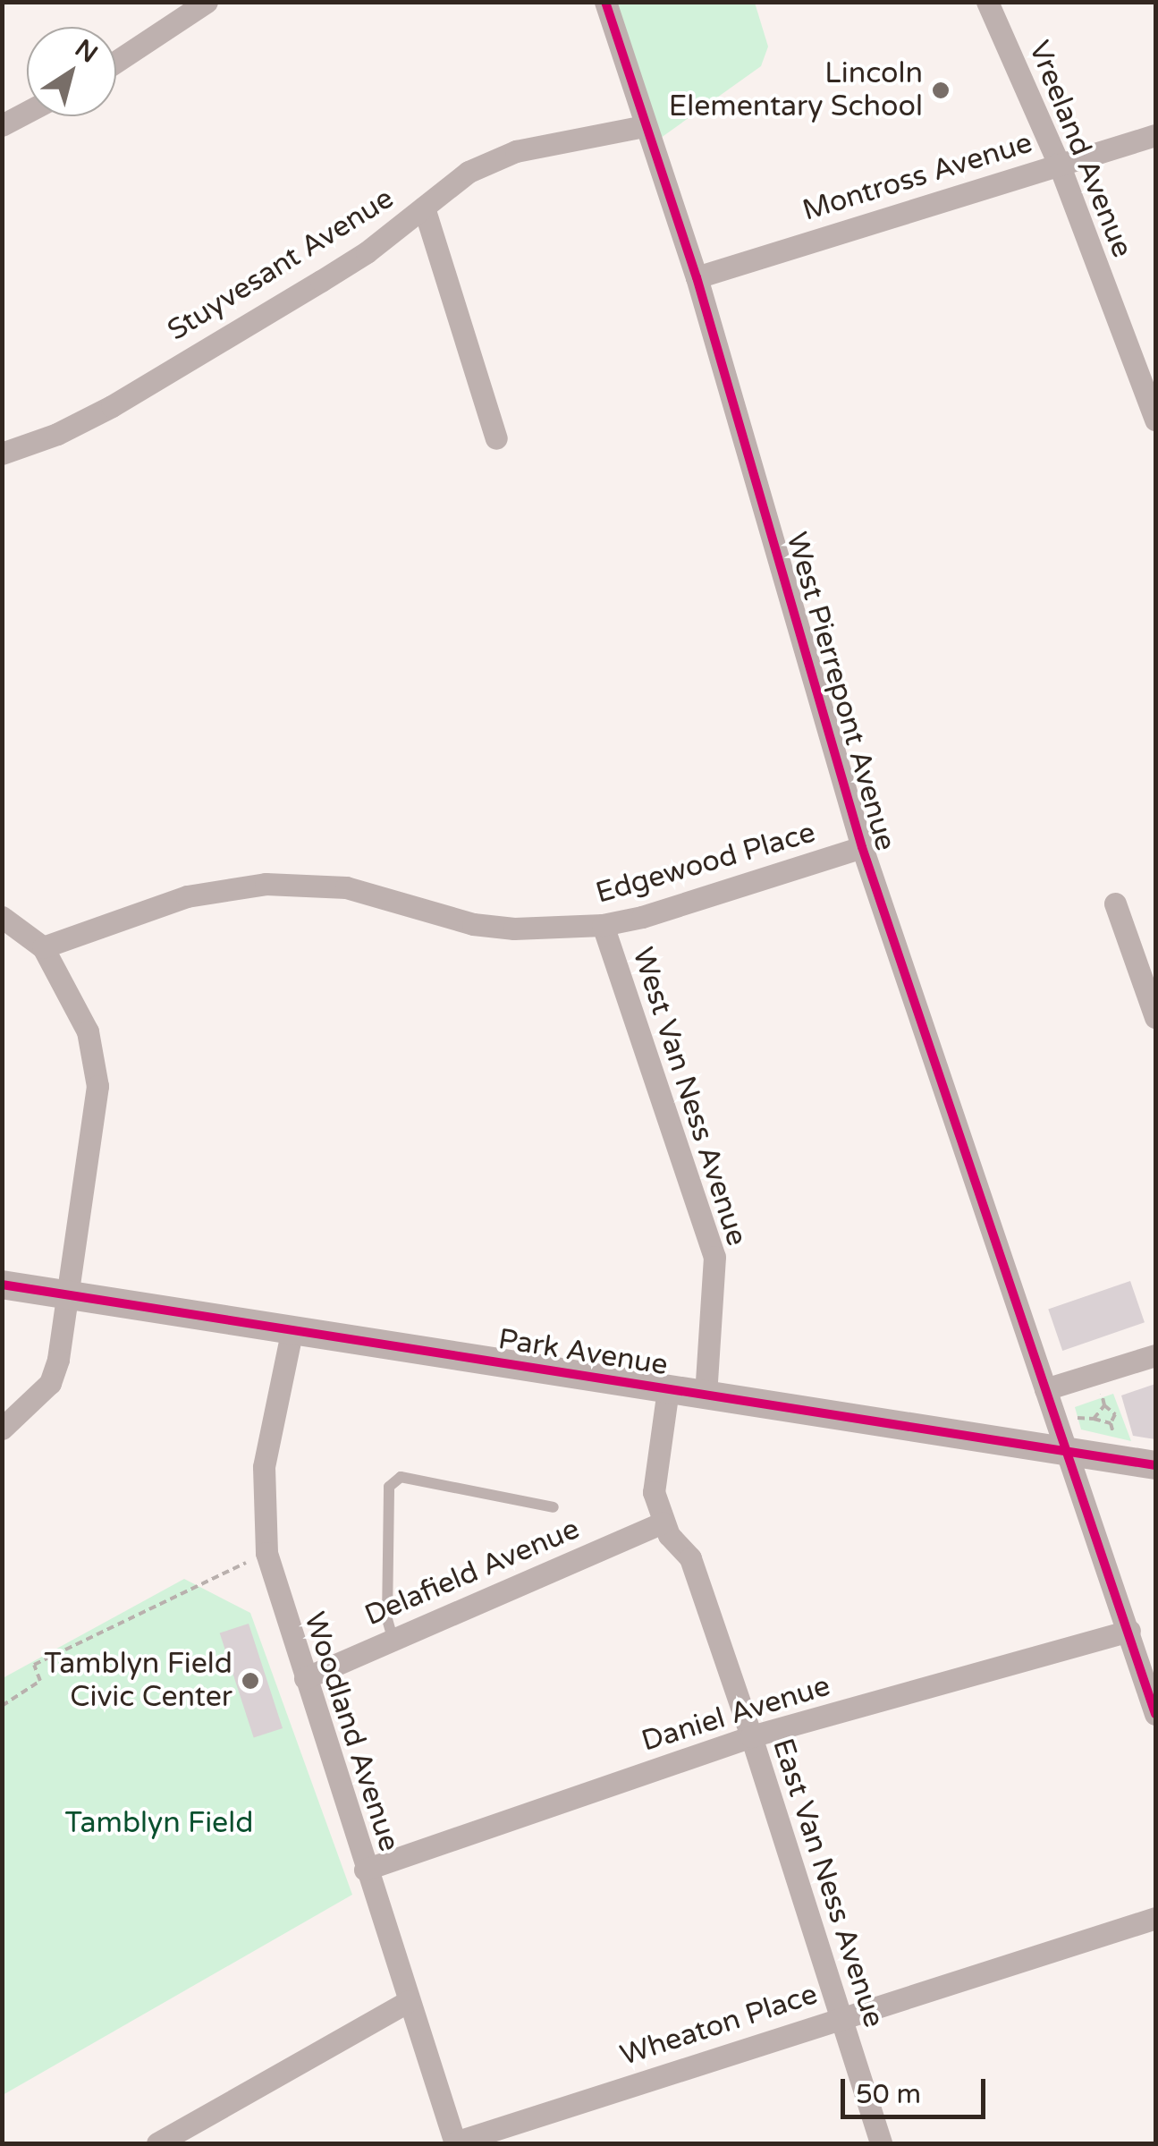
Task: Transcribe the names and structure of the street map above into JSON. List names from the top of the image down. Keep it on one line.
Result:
{"streets":{"street":["Vreeland Avenue","Montross Avenue","Stuyvesant Avenue","West Pierrepont Avenue","Edgewood Place","West Van Ness Avenue","Park Avenue","Delafield Avenue","Daniel Avenue","Woodland Avenue","East Van Ness Avenue","Wheaton Place"]},"crossings":[["Vreeland Avenue","Montross Avenue"],["Montross Avenue","West Pierrepont Avenue"],["Stuyvesant Avenue","West Pierrepont Avenue"],["West Pierrepont Avenue","Edgewood Place"],["West Pierrepont Avenue","Park Avenue"],["West Pierrepont Avenue","Daniel Avenue"],["Edgewood Place","West Van Ness Avenue"],["West Van Ness Avenue","Park Avenue"],["Park Avenue","Woodland Avenue"],["Park Avenue","East Van Ness Avenue"],["Delafield Avenue","Woodland Avenue"],["Delafield Avenue","East Van Ness Avenue"],["Daniel Avenue","Woodland Avenue"],["Daniel Avenue","East Van Ness Avenue"],["Woodland Avenue","Wheaton Place"],["East Van Ness Avenue","Wheaton Place"]],"parks":["Tamblyn Field"],"places":["Lincoln Elementary School","Tamblyn Field Civic Center"],"scale_bar":"50 m","north":"top right"}
